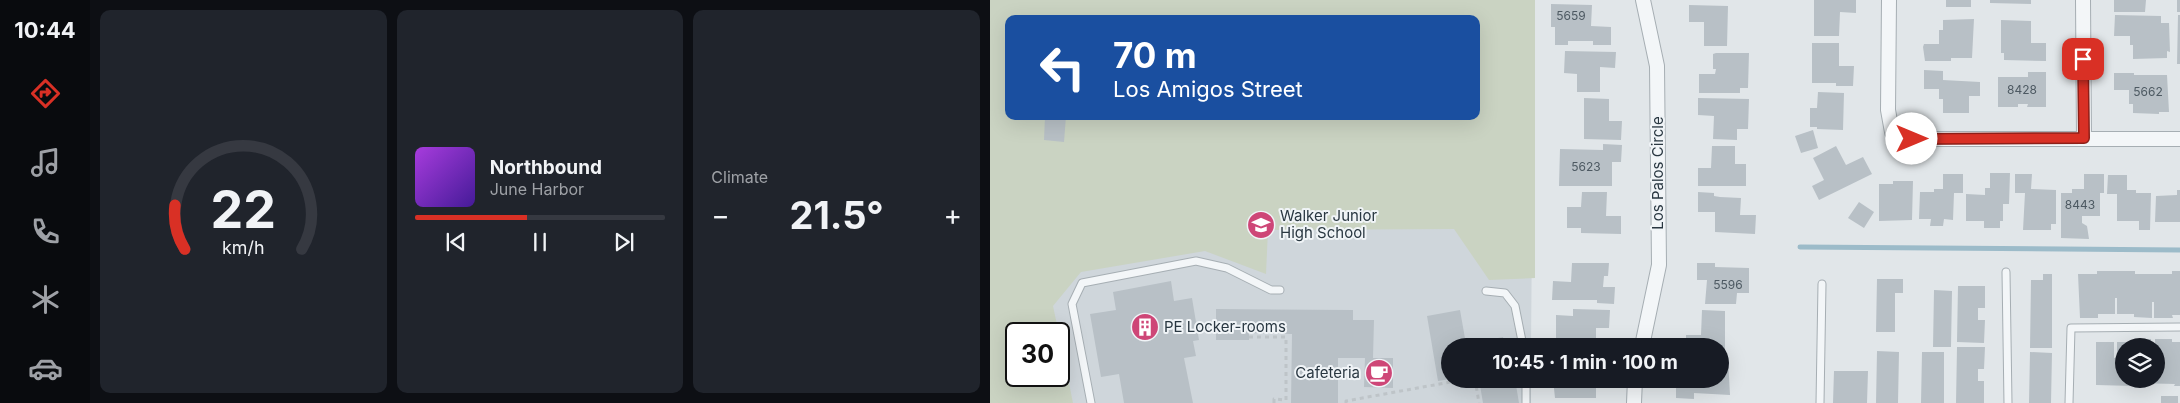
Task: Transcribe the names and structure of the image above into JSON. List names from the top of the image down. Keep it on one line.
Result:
{"streets":{"street":["Los Palos Circle"]},"places":{"school or university":["Walker Junior High School"],"building":["PE Locker-rooms"],"cafe":["Cafeteria"]},"house_numbers":["5659","8428","5662","5623","8443","5596"],"page":{"tabs":"10:44","tile":"Climate","turn":["70 m","Los Amigos Street"],"song":["Northbound","June Harbor"],"heat":["−","21.5°","+"],"limit":"30","trip":"10:45 · 1 min · 100 m","gauge":["22","km/h"]}}
